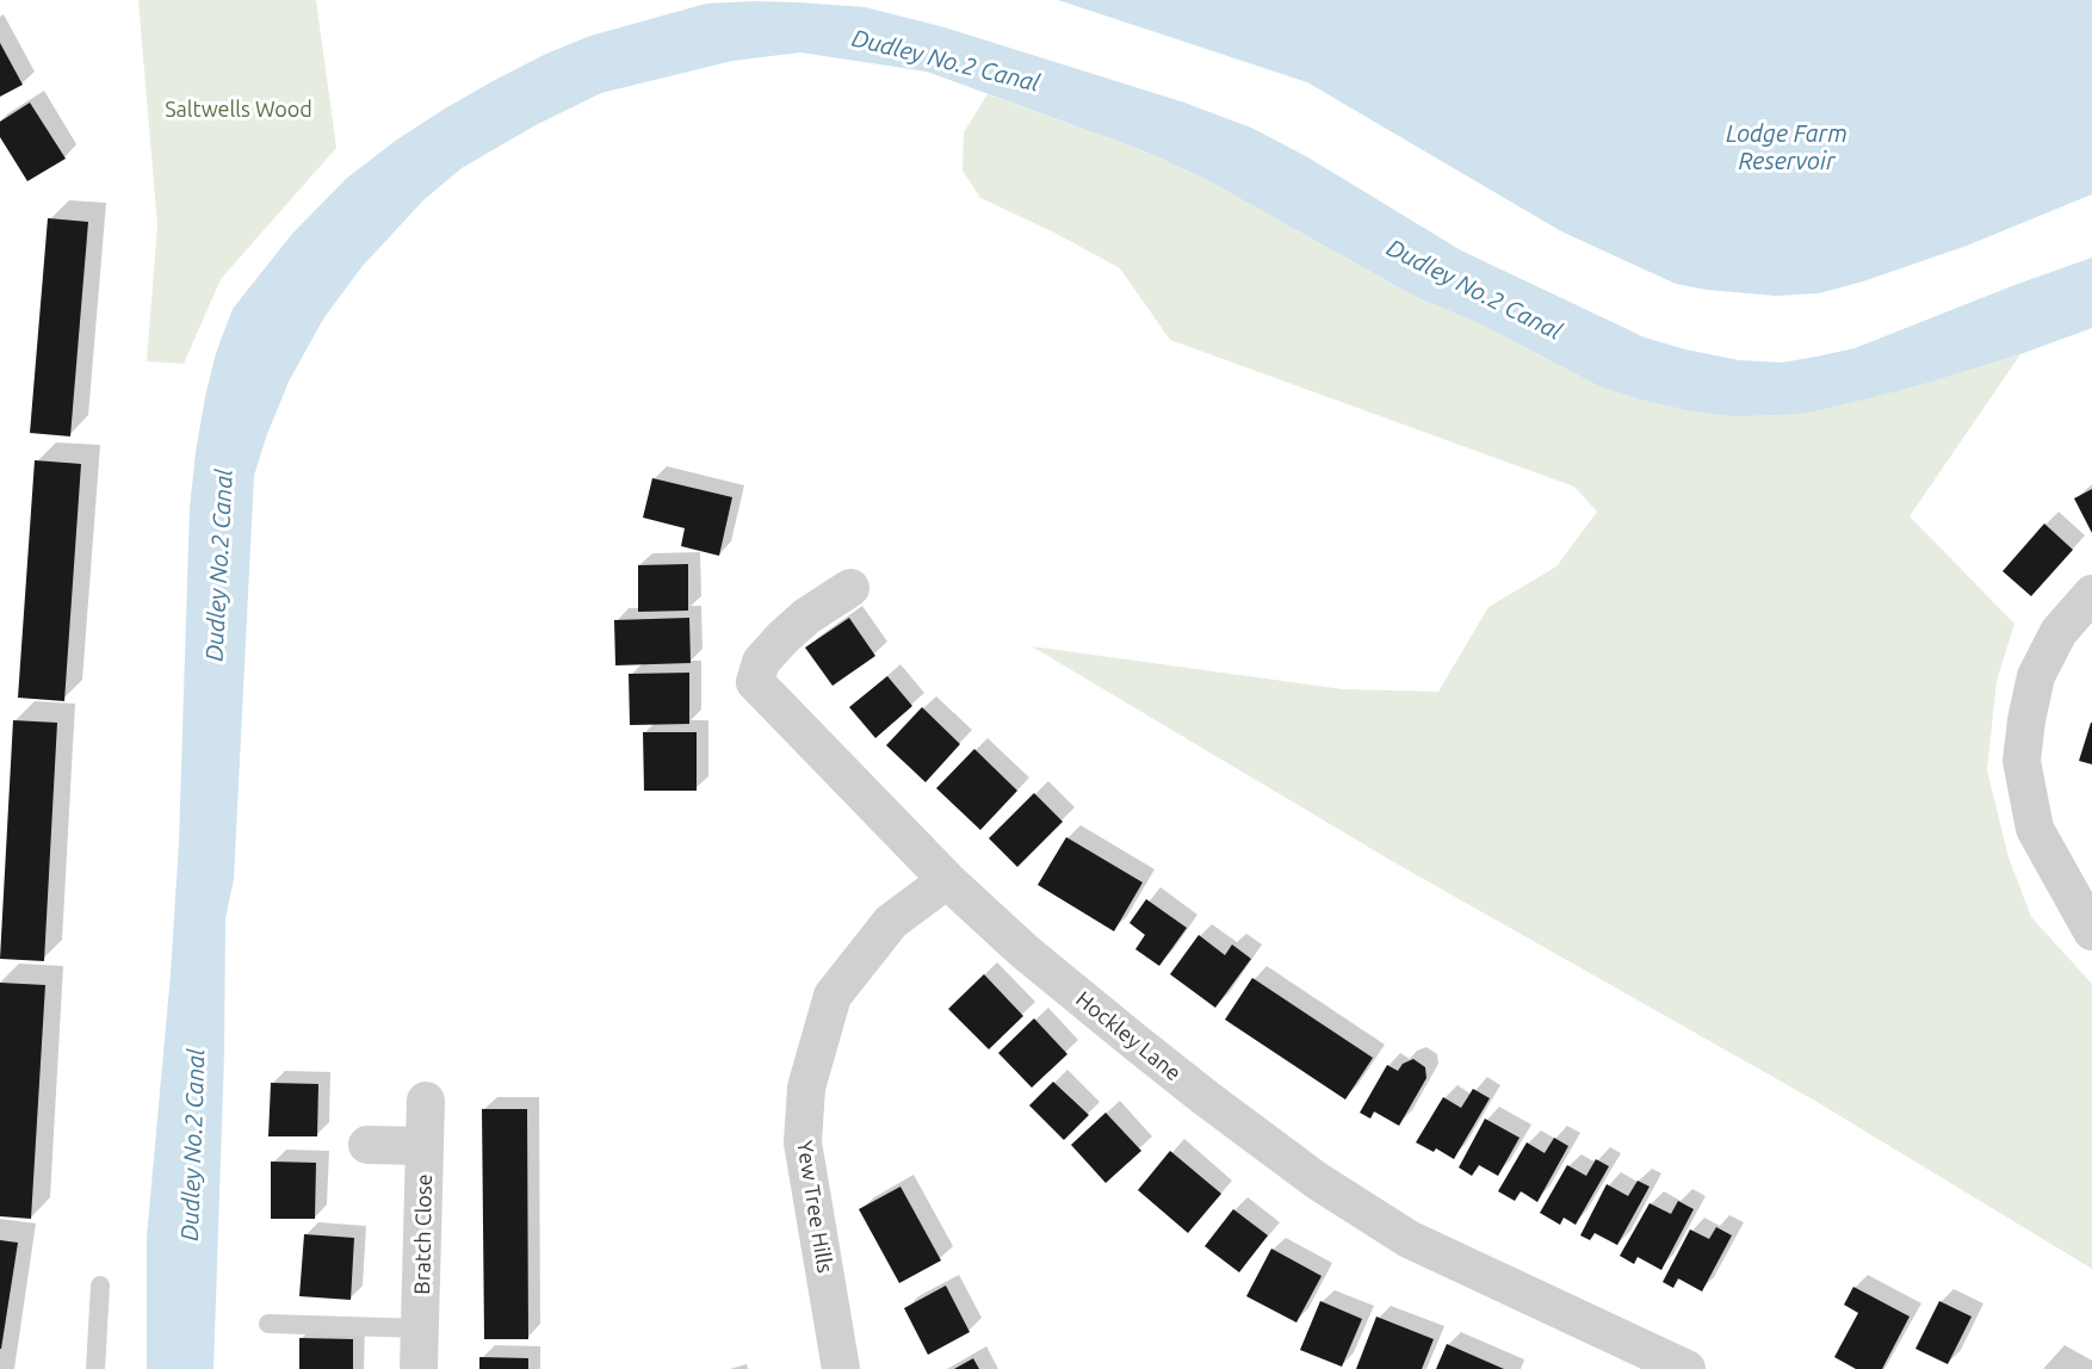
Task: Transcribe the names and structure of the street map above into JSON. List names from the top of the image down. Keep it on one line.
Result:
{"streets":{"street":["Hockley Lane","Yew Tree Hills","Bratch Close"]},"crossings":[["Hockley Lane","Yew Tree Hills"]],"water":["Dudley No.2 Canal","Lodge Farm Reservoir"],"parks":["Saltwells Wood"]}
